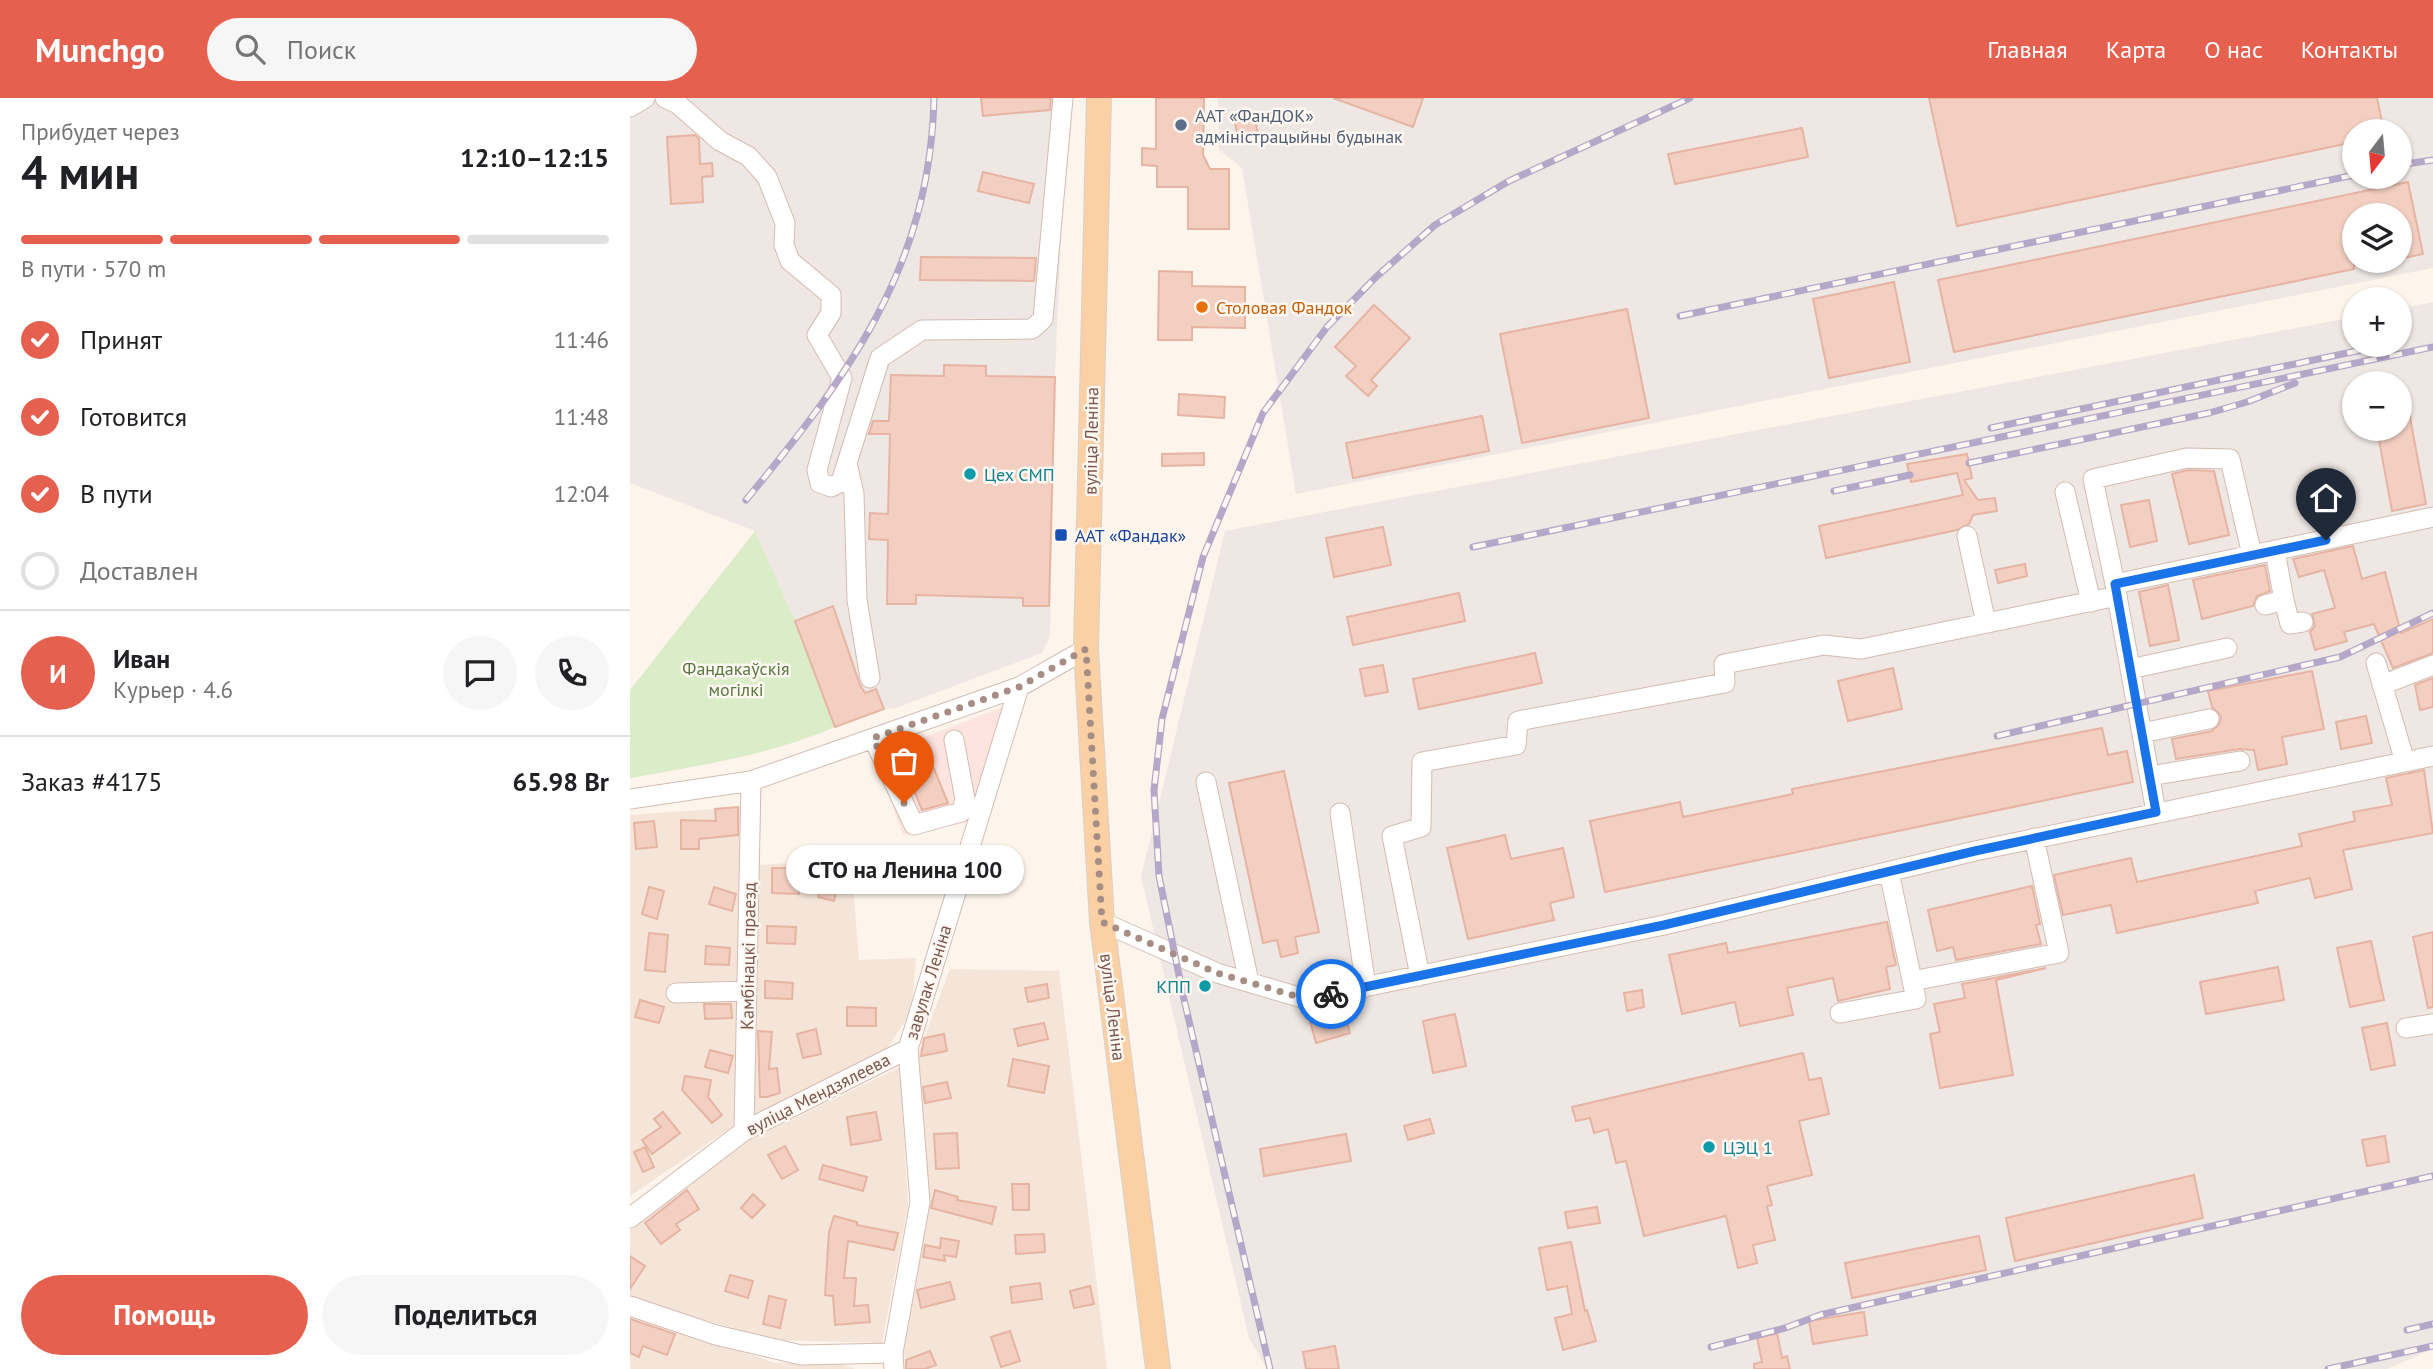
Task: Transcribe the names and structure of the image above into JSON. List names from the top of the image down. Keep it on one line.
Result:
{"streets":{"main road":["вуліца Леніна"],"street":["Камбінацкі праезд","завулак Леніна","вуліца Мендзялеева"]},"crossings":[["Камбінацкі праезд","вуліца Мендзялеева"],["завулак Леніна","вуліца Мендзялеева"]],"parks":["Фандакаўскія могілкі"],"places":{"other":["ААТ «ФанДОК» адміністрацыйны будынак","Столовая Фандок","Цех СМП","СТО на Ленина 100","КПП","ЦЭЦ 1"],"transit":["ААТ «Фандак»"]},"north":"bottom","page":{"header":"Munchgo","search":"Поиск","nav":["Главная","Карта","О нас","Контакты"],"heading":["4 мин","Прибудет через","12:10–12:15"],"panel":["Иван","Курьер · 4.6","Заказ #4175","65.98 Br"],"map_buttons":["+","−"],"bar":"В пути · 570 m","list":[["Принят","11:46"],["Готовится","11:48"],["В пути","12:04"],"Доставлен"],"round":"И","bubble":"СТО на Ленина 100","buttons":["Помощь","Поделиться"]}}
